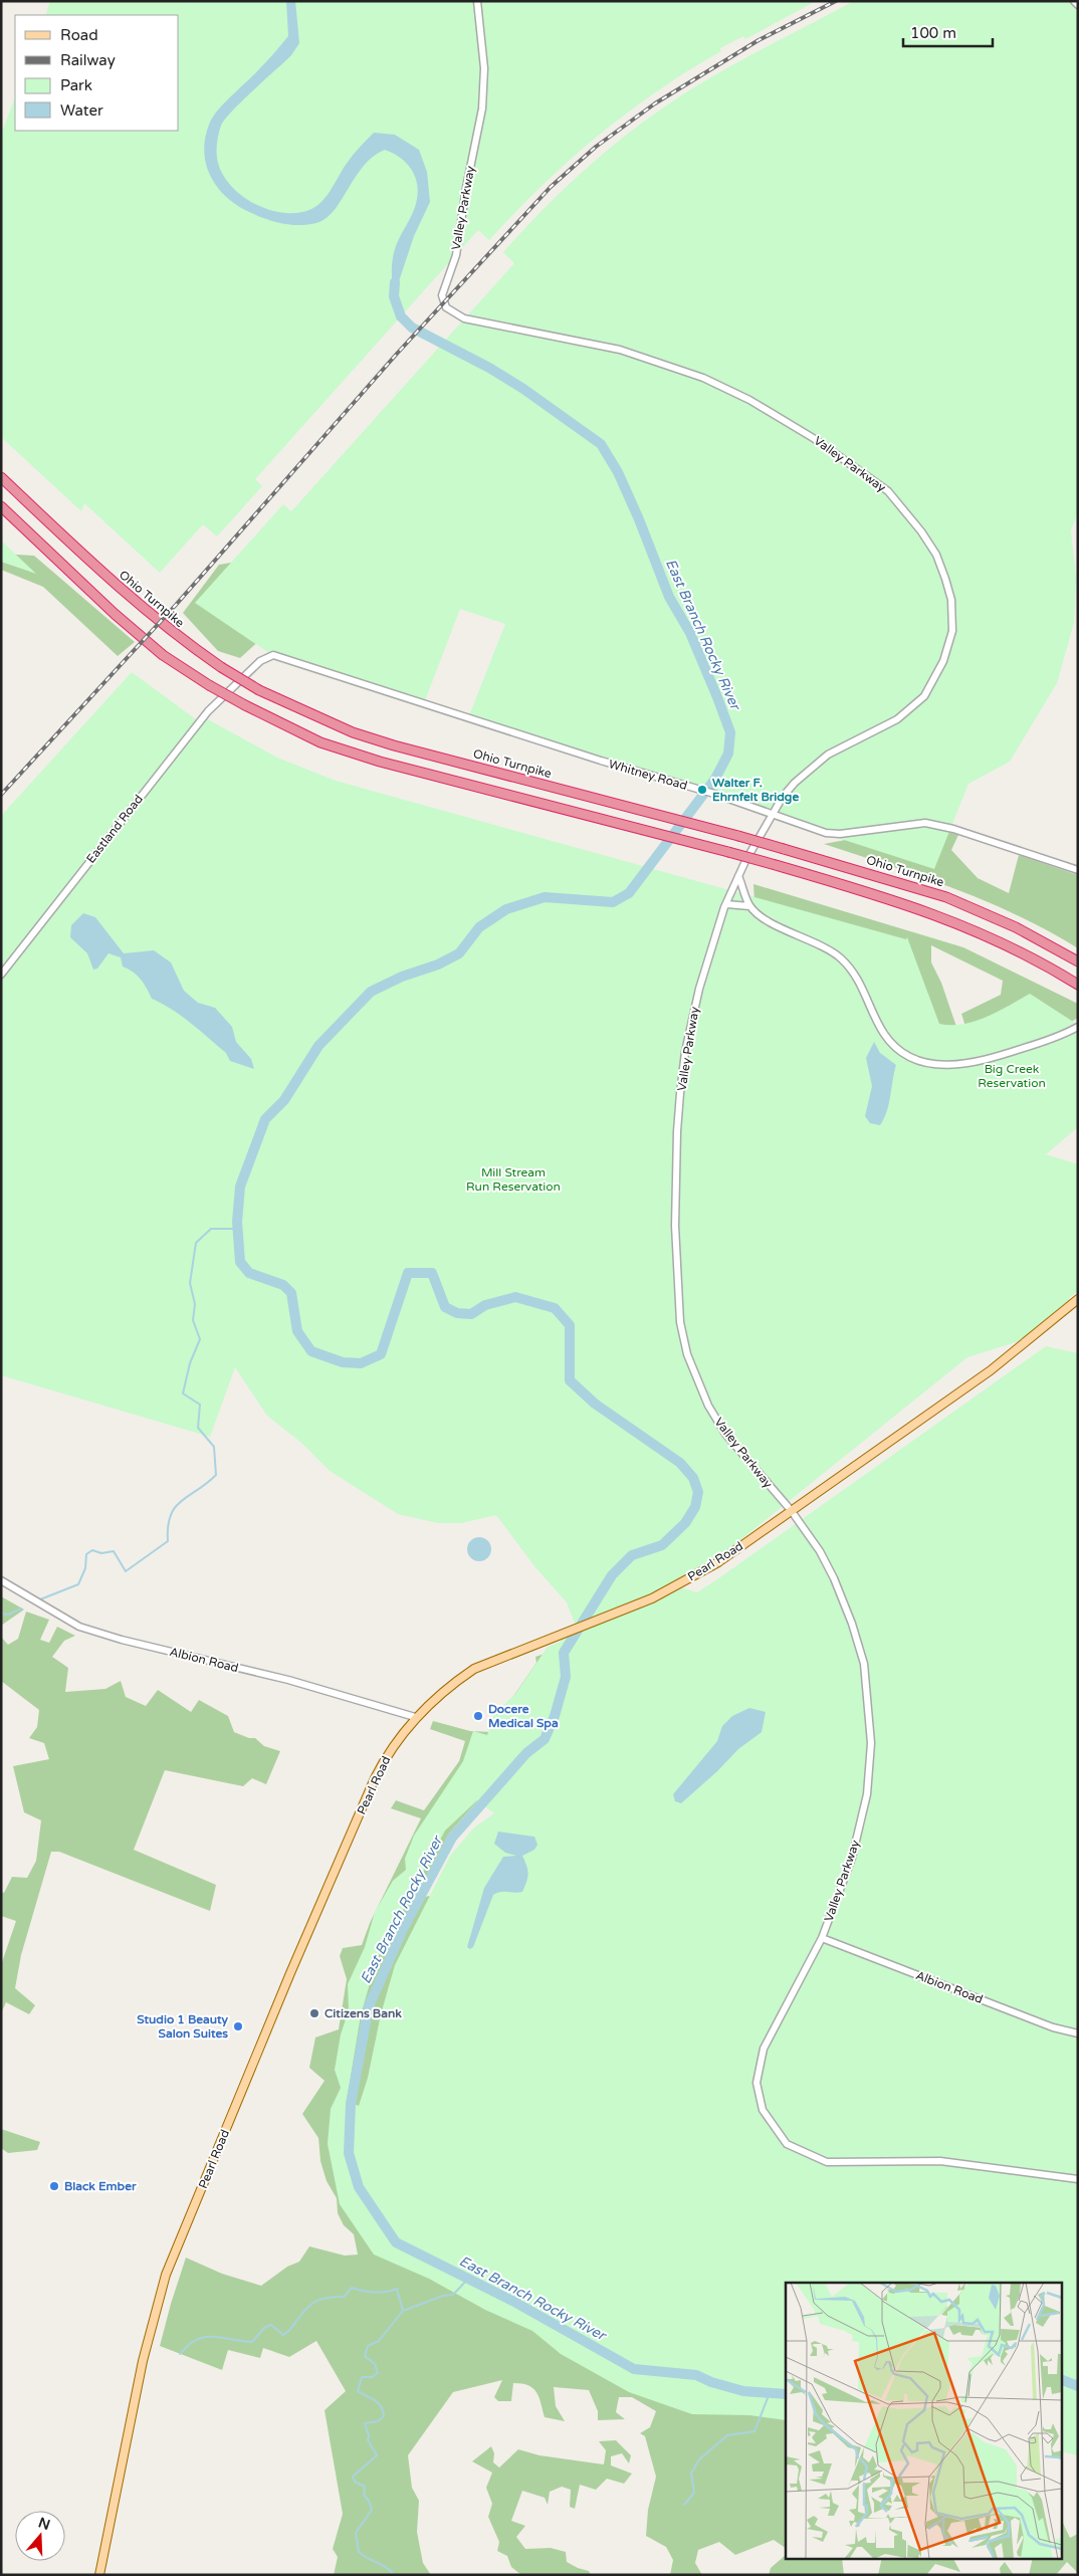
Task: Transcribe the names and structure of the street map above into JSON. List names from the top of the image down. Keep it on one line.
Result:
{"streets":{"highway":["Ohio Turnpike"],"main road":["Pearl Road"],"street":["Valley Parkway","Whitney Road","Eastland Road","Albion Road"]},"crossings":[["Valley Parkway","Whitney Road"],["Valley Parkway","Pearl Road"],["Valley Parkway","Albion Road"],["Whitney Road","Eastland Road"],["Pearl Road","Albion Road"]],"water":["East Branch Rocky River"],"parks":["Big Creek Reservation","Mill Stream Run Reservation"],"places":["Walter F. Ehrnfelt Bridge","Docere Medical Spa","Citizens Bank","Studio 1 Beauty Salon Suites","Black Ember"],"legend":["Road","Railway","Park","Water"],"scale_bar":"100 m","north":"top"}
